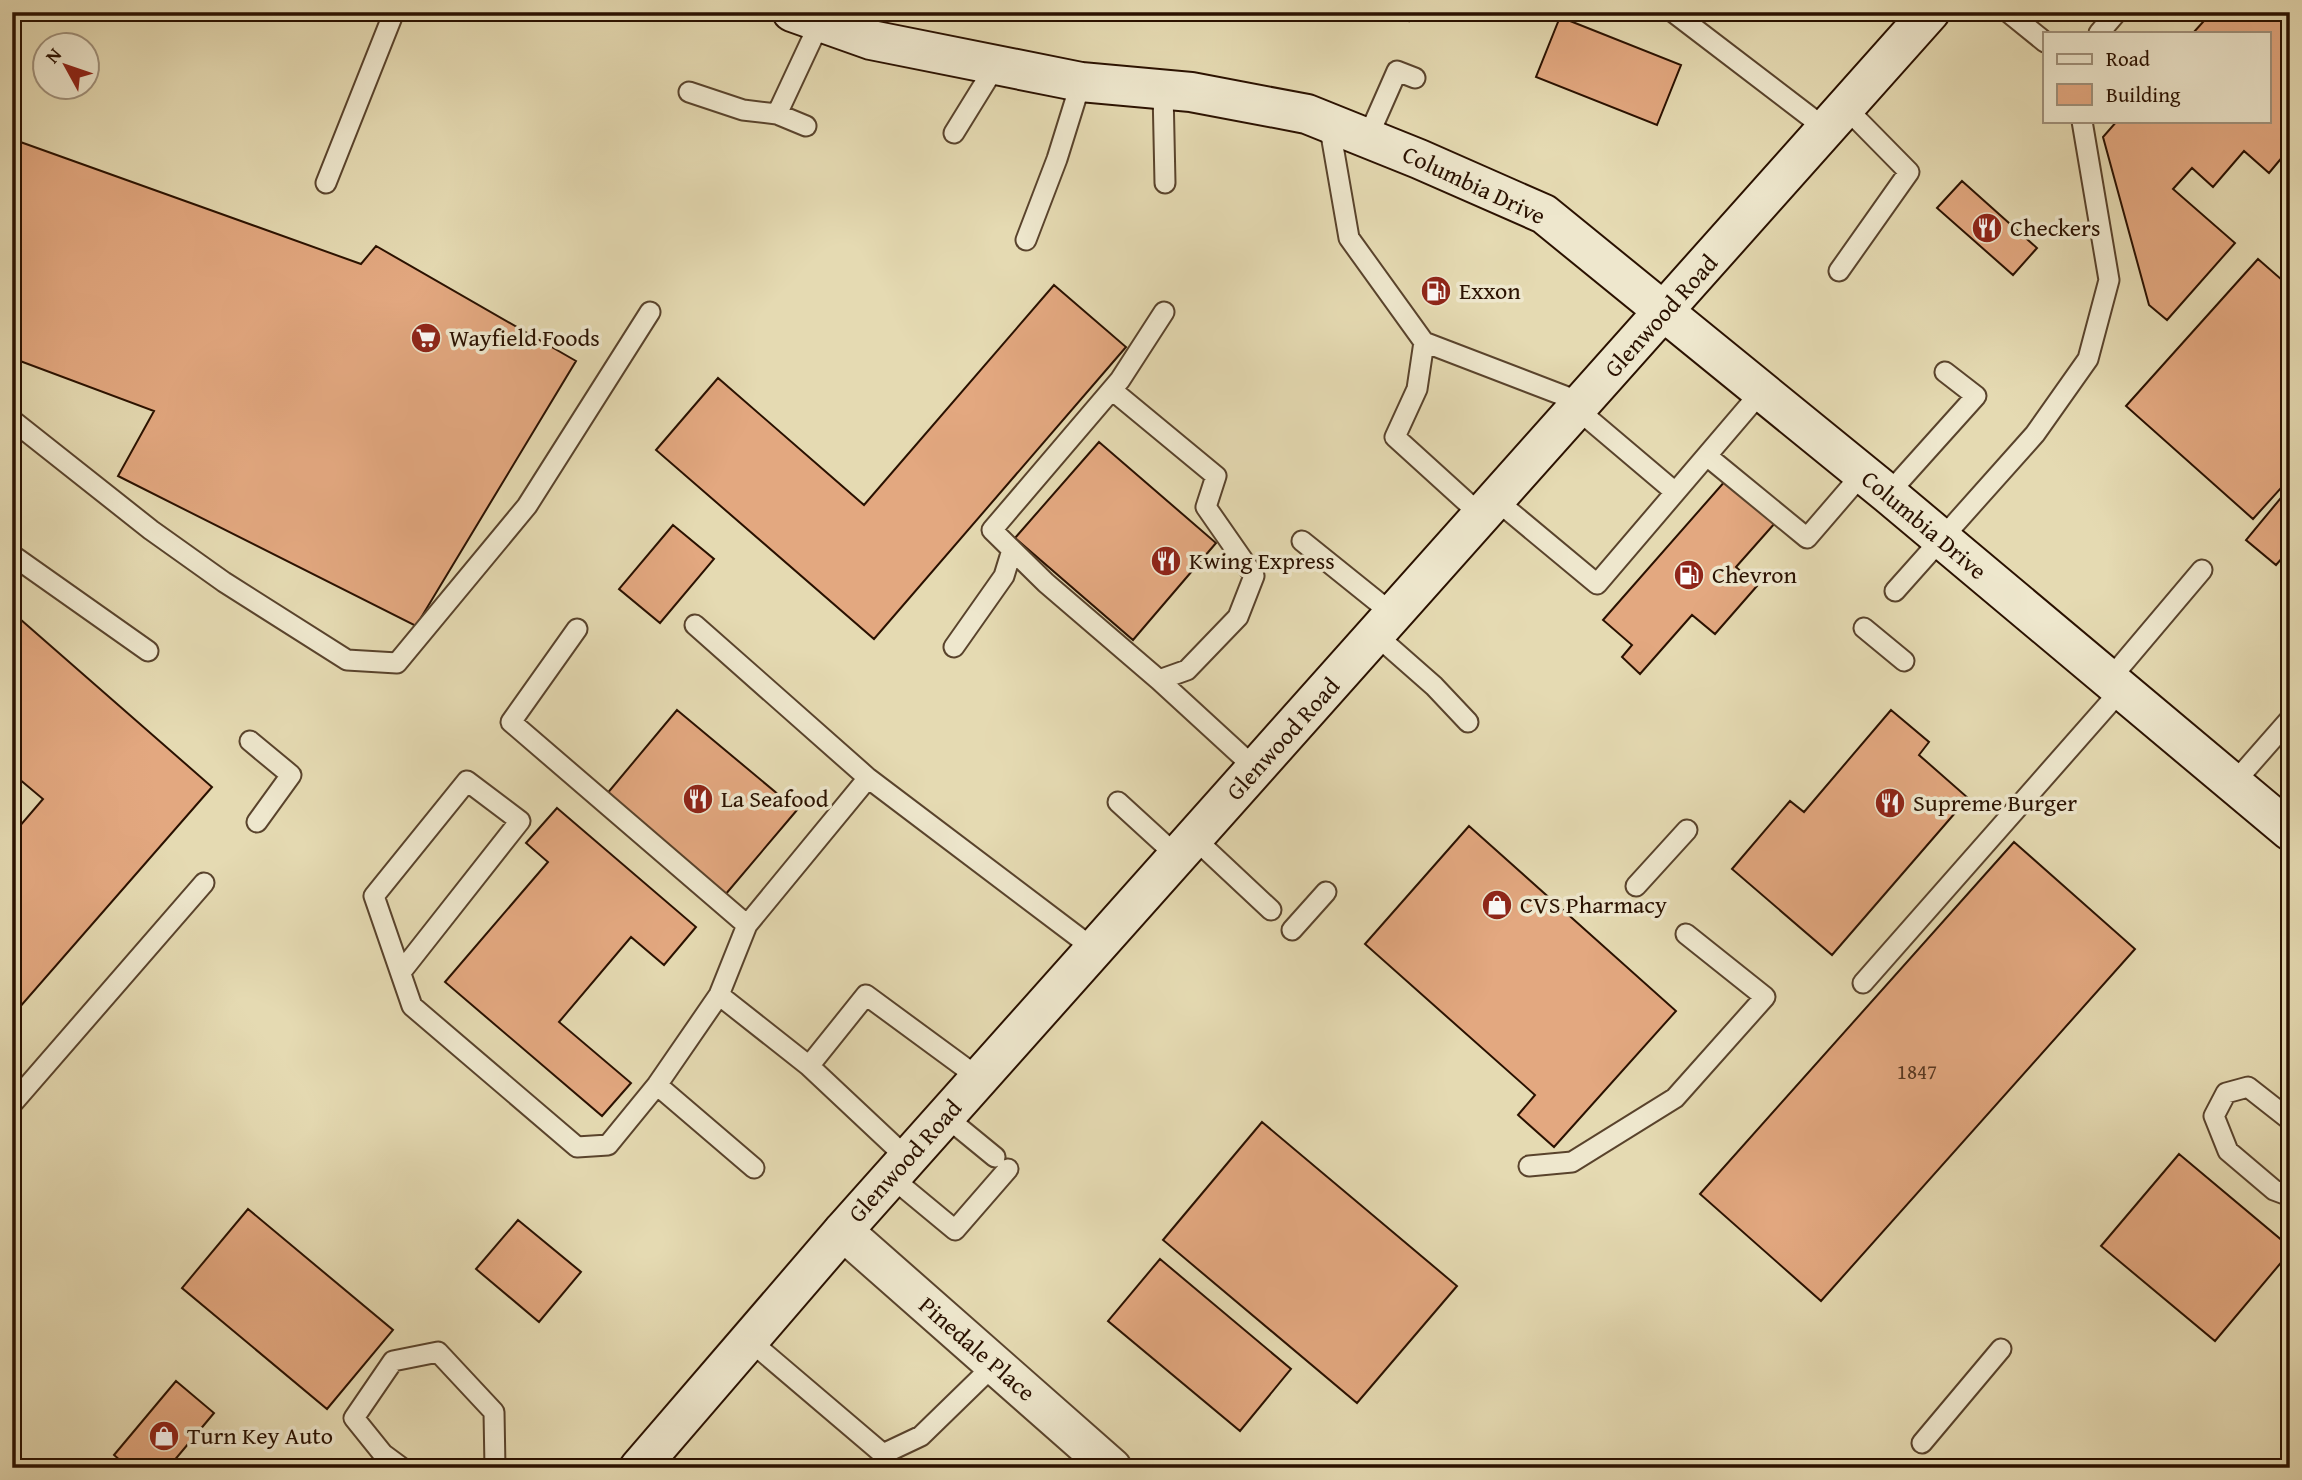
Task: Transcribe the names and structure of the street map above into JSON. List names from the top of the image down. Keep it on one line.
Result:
{"streets":{"main road":["Columbia Drive","Glenwood Road","Pinedale Place"]},"crossings":[["Columbia Drive","Glenwood Road"],["Glenwood Road","Pinedale Place"]],"places":{"restaurant":["Checkers","Kwing Express","La Seafood","Supreme Burger"],"fuel station":["Exxon","Chevron"],"supermarket":["Wayfield Foods"],"shop":["CVS Pharmacy","Turn Key Auto"]},"house_numbers":["1847"],"legend":["Road","Building"],"north":"top left"}
